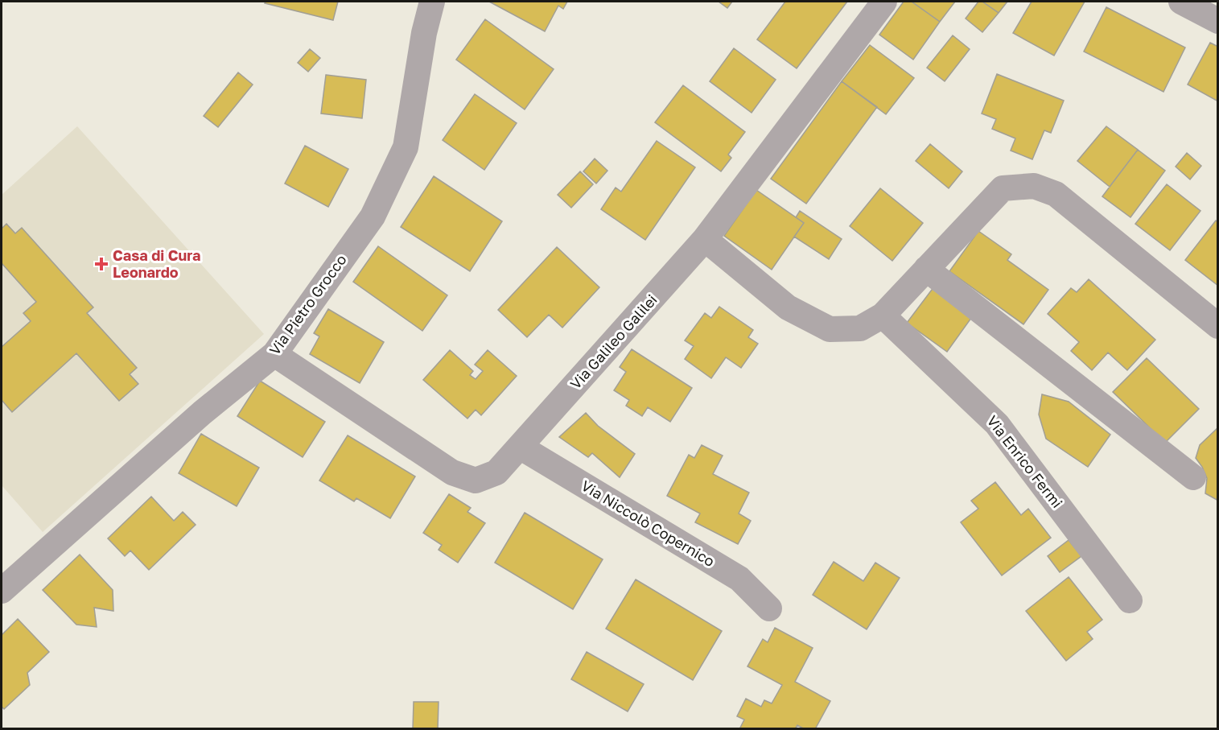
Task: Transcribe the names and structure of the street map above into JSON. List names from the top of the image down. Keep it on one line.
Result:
{"streets":{"street":["Via Pietro Grocco","Via Galileo Galilei","Via Enrico Fermi","Via Niccolò Copernico"]},"crossings":[["Via Pietro Grocco","Via Galileo Galilei"],["Via Galileo Galilei","Via Niccolò Copernico"]],"places":{"health":["Casa di Cura Leonardo"]}}
